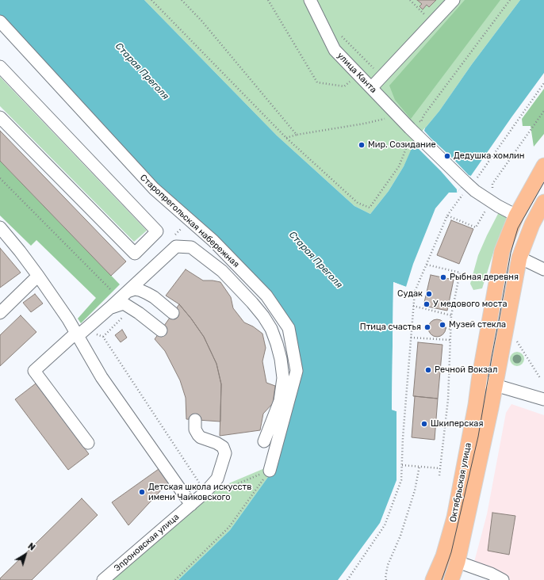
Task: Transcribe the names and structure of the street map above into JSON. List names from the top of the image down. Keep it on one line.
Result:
{"streets":{"main road":["Октябрьская улица"],"street":["улица Канта","Старопрегольская набережная","Эпроновская улица"]},"crossings":[["улица Канта","Октябрьская улица"]],"water":["Старая Преголя"],"places":["Мир. Созидание","Дедушка хомлин","Рыбная деревня","Судак","У медового моста","Музей стекла","Птица счастья","Речной Вокзал","Шкиперская","Детская школа искусств имени Чайковского"],"north":"top right"}
